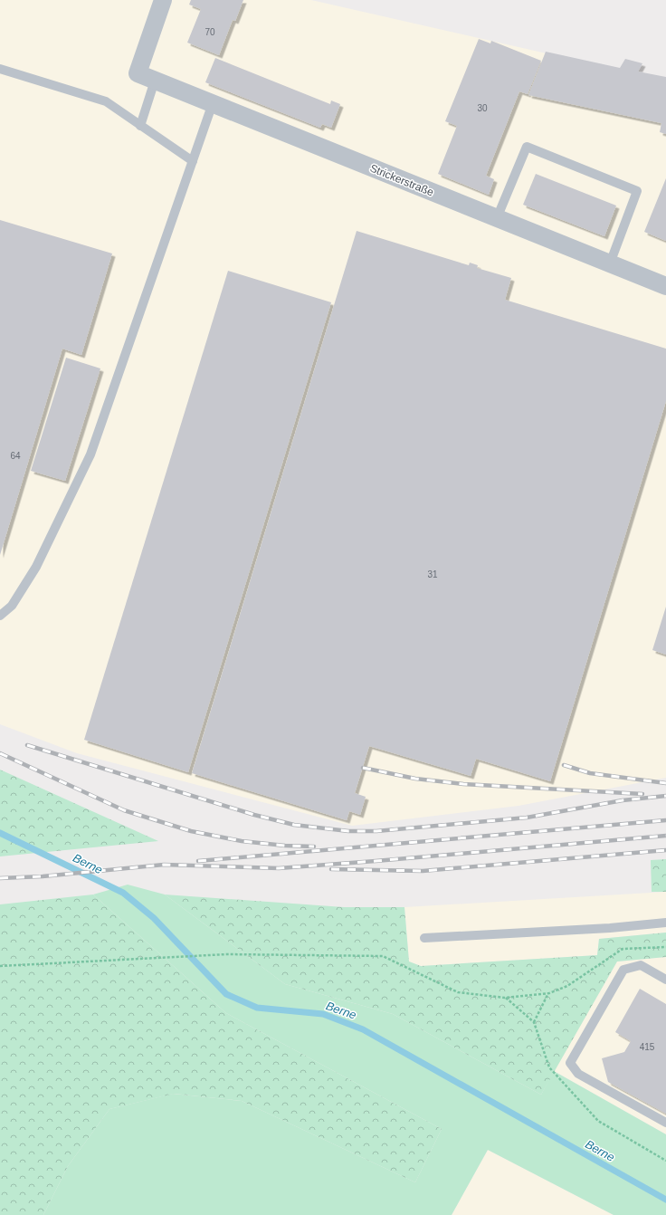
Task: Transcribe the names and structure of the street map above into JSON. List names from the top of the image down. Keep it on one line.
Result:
{"streets":{"street":["Strickerstraße"]},"water":["Berne"],"house_numbers":["70","30","64","31","415"]}
